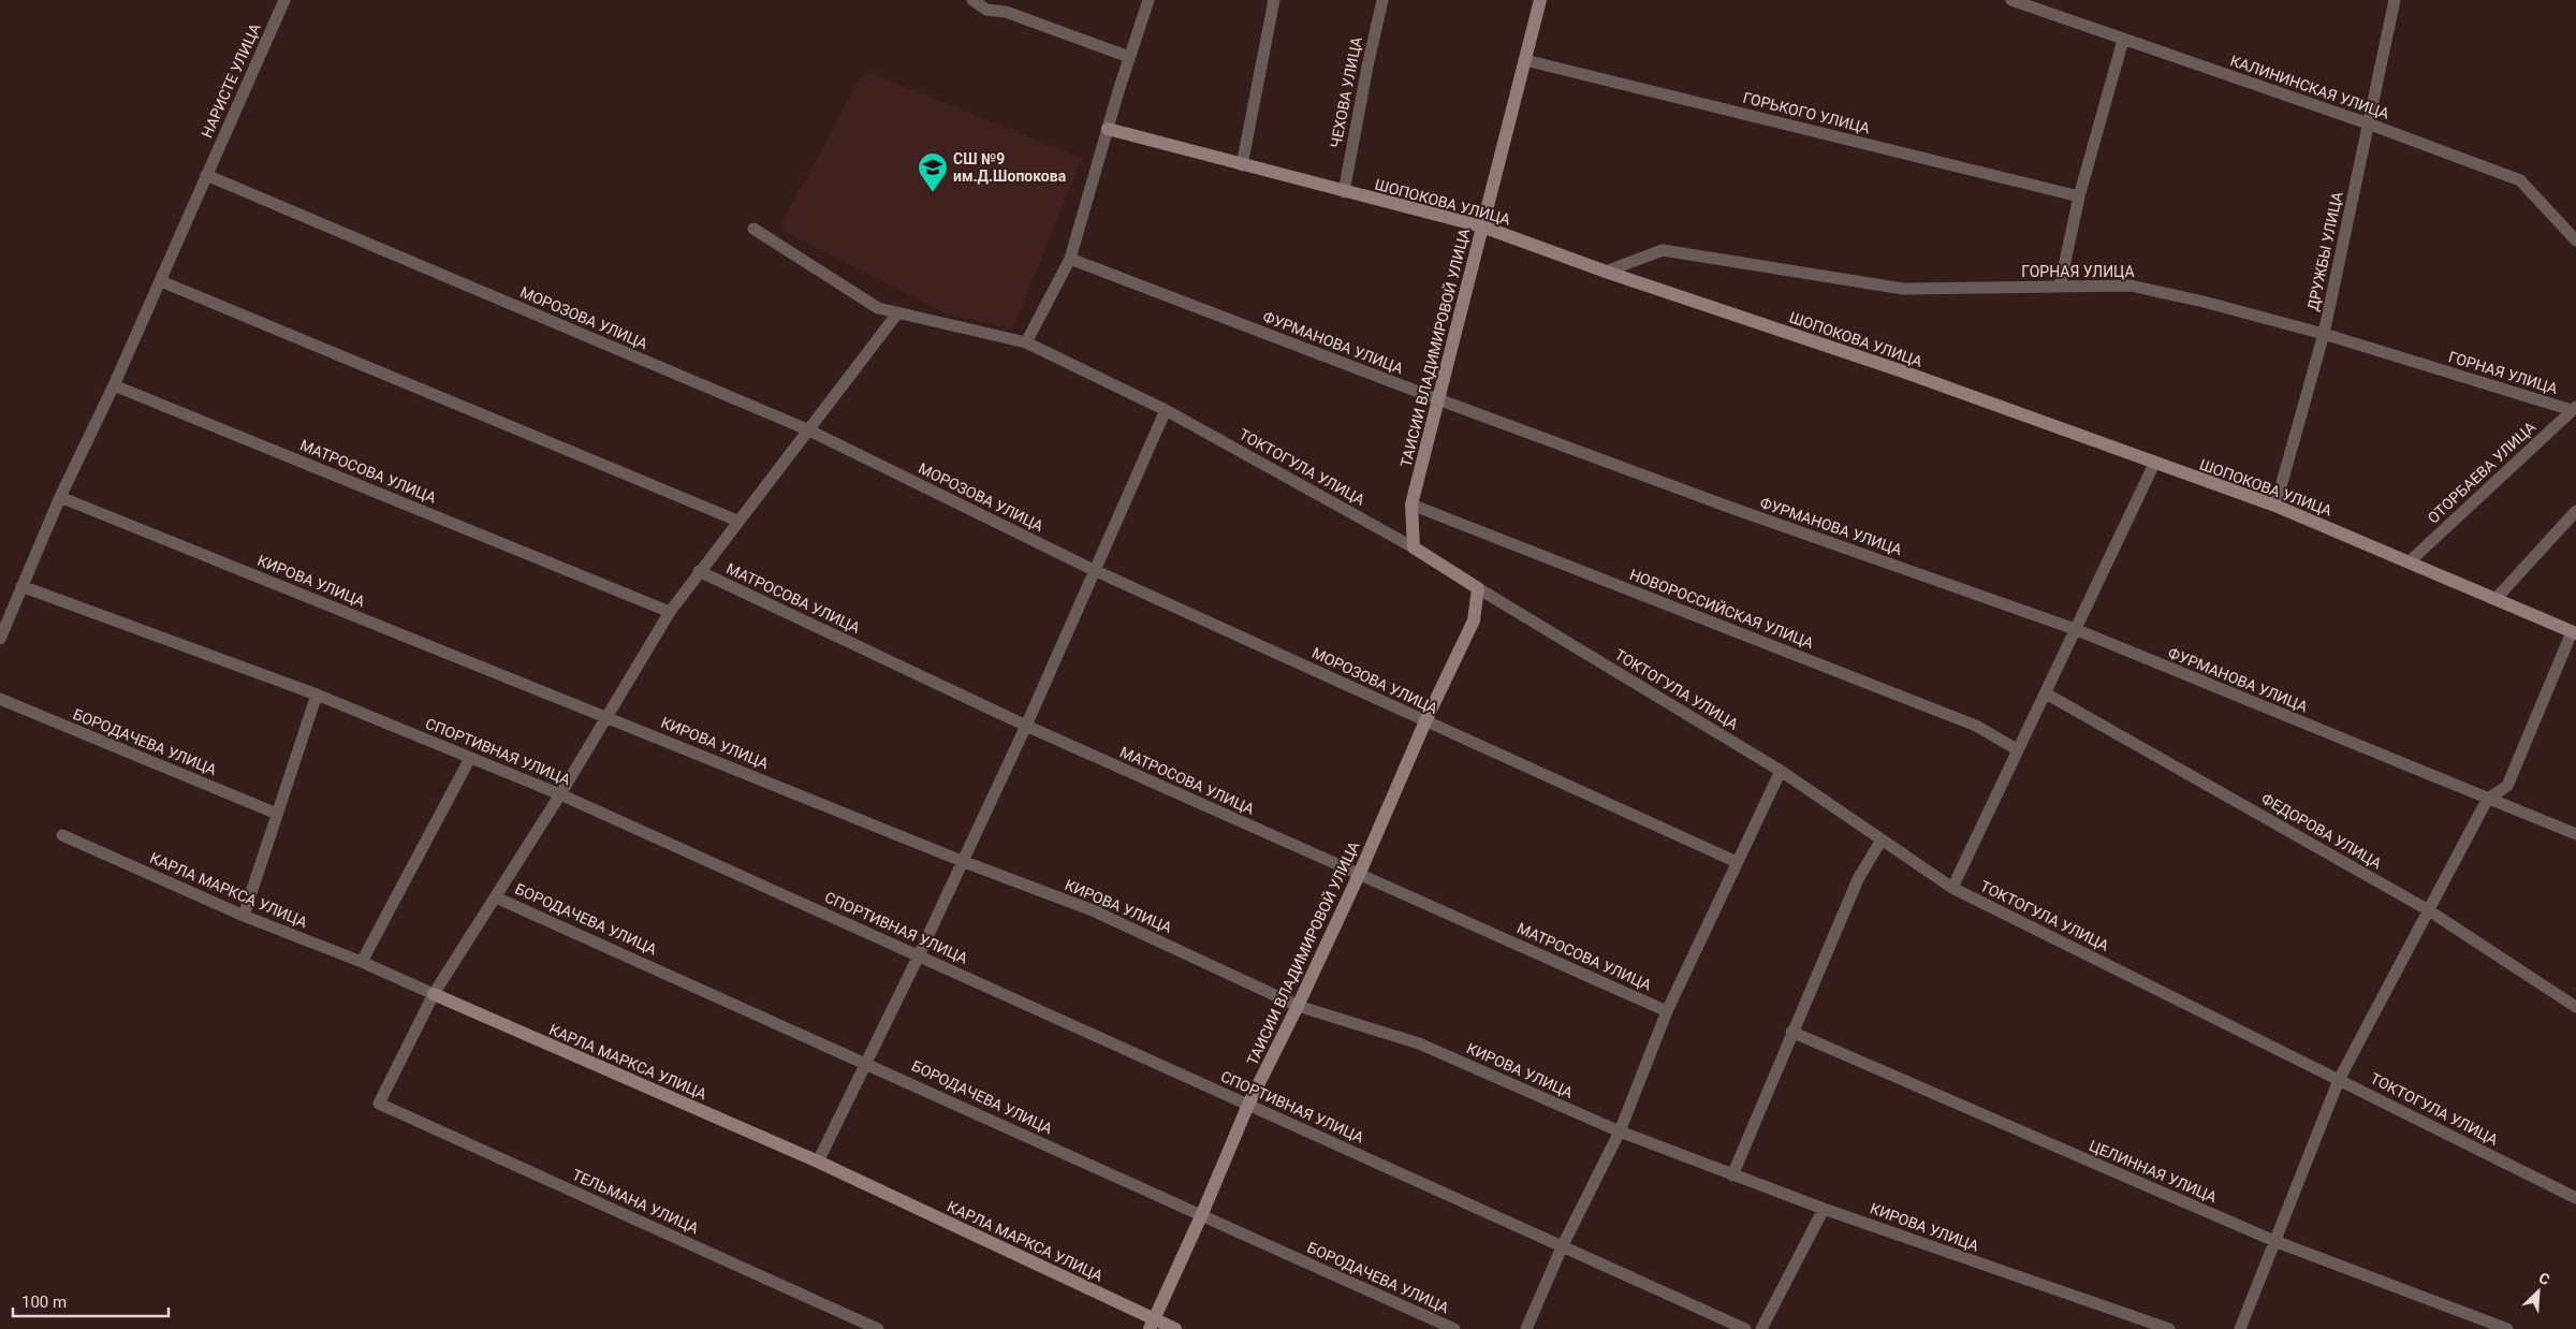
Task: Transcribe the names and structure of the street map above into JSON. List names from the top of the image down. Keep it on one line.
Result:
{"streets":{"street":["НАРИСТЕ УЛИЦА","КАЛИНИНСКАЯ УЛИЦА","ЧЕХОВА УЛИЦА","ГОРЬКОГО УЛИЦА","ШОПОКОВА УЛИЦА","ДРУЖБЫ УЛИЦА","ГОРНАЯ УЛИЦА","МОРОЗОВА УЛИЦА","ФУРМАНОВА УЛИЦА","ТАИСИИ ВЛАДИМИРОВОЙ УЛИЦА","ТОКТОГУЛА УЛИЦА","МАТРОСОВА УЛИЦА","ОТОРБАЕВА УЛИЦА","КИРОВА УЛИЦА","НОВОРОССИЙСКАЯ УЛИЦА","БОРОДАЧЕВА УЛИЦА","СПОРТИВНАЯ УЛИЦА","ФЕДОРОВА УЛИЦА","КАРЛА МАРКСА УЛИЦА","ЦЕЛИННАЯ УЛИЦА","ТЕЛЬМАНА УЛИЦА"]},"crossings":[["НАРИСТЕ УЛИЦА","МОРОЗОВА УЛИЦА"],["НАРИСТЕ УЛИЦА","МАТРОСОВА УЛИЦА"],["НАРИСТЕ УЛИЦА","КИРОВА УЛИЦА"],["НАРИСТЕ УЛИЦА","СПОРТИВНАЯ УЛИЦА"],["КАЛИНИНСКАЯ УЛИЦА","ДРУЖБЫ УЛИЦА"],["ЧЕХОВА УЛИЦА","ШОПОКОВА УЛИЦА"],["ГОРЬКОГО УЛИЦА","ТАИСИИ ВЛАДИМИРОВОЙ УЛИЦА"],["ШОПОКОВА УЛИЦА","ДРУЖБЫ УЛИЦА"],["ШОПОКОВА УЛИЦА","ГОРНАЯ УЛИЦА"],["ШОПОКОВА УЛИЦА","ТАИСИИ ВЛАДИМИРОВОЙ УЛИЦА"],["ШОПОКОВА УЛИЦА","ОТОРБАЕВА УЛИЦА"],["ДРУЖБЫ УЛИЦА","ГОРНАЯ УЛИЦА"],["ГОРНАЯ УЛИЦА","ОТОРБАЕВА УЛИЦА"],["МОРОЗОВА УЛИЦА","ТАИСИИ ВЛАДИМИРОВОЙ УЛИЦА"],["ФУРМАНОВА УЛИЦА","ТАИСИИ ВЛАДИМИРОВОЙ УЛИЦА"],["ТАИСИИ ВЛАДИМИРОВОЙ УЛИЦА","ТОКТОГУЛА УЛИЦА"],["ТАИСИИ ВЛАДИМИРОВОЙ УЛИЦА","МАТРОСОВА УЛИЦА"],["ТАИСИИ ВЛАДИМИРОВОЙ УЛИЦА","КИРОВА УЛИЦА"],["ТАИСИИ ВЛАДИМИРОВОЙ УЛИЦА","НОВОРОССИЙСКАЯ УЛИЦА"],["ТАИСИИ ВЛАДИМИРОВОЙ УЛИЦА","БОРОДАЧЕВА УЛИЦА"],["ТАИСИИ ВЛАДИМИРОВОЙ УЛИЦА","СПОРТИВНАЯ УЛИЦА"],["ТАИСИИ ВЛАДИМИРОВОЙ УЛИЦА","КАРЛА МАРКСА УЛИЦА"],["КАРЛА МАРКСА УЛИЦА","ТЕЛЬМАНА УЛИЦА"]],"places":{"school or university":["СШ №9 им.Д.Шопокова"]},"scale_bar":"100 m","north":"top right"}
